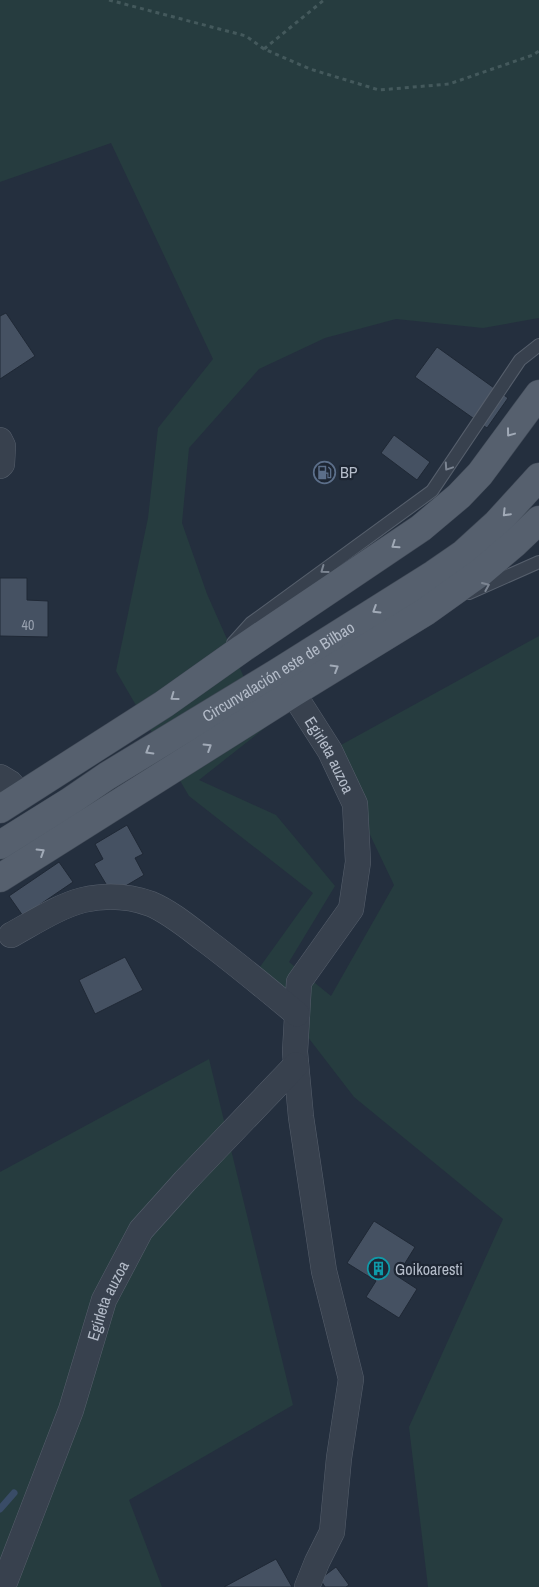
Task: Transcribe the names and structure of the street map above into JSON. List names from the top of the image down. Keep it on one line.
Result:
{"streets":{"main road":["Circunvalación este de Bilbao"],"street":["Egirleta auzoa"]},"crossings":[["Circunvalación este de Bilbao","Egirleta auzoa"]],"places":{"fuel station":["BP"],"building":["Goikoaresti"]},"house_numbers":["40"]}
